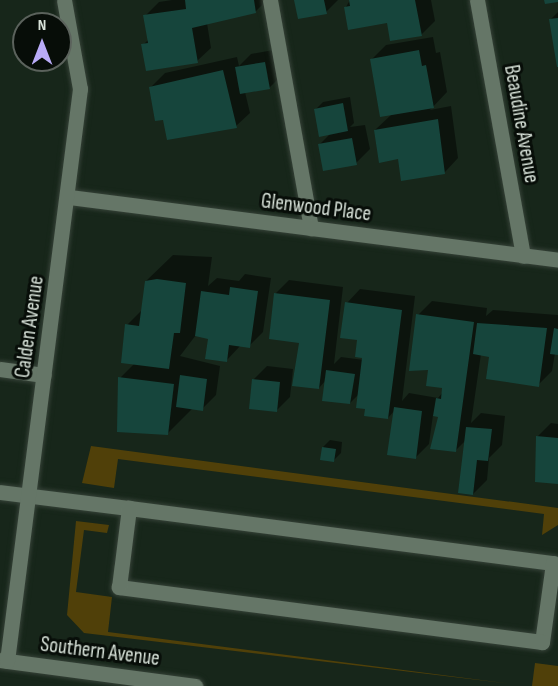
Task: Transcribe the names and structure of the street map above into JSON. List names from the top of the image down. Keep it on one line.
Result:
{"streets":{"street":["Beaudine Avenue","Glenwood Place","Calden Avenue","Southern Avenue"]},"crossings":[["Beaudine Avenue","Glenwood Place"],["Glenwood Place","Calden Avenue"],["Calden Avenue","Southern Avenue"]],"north":"top"}
